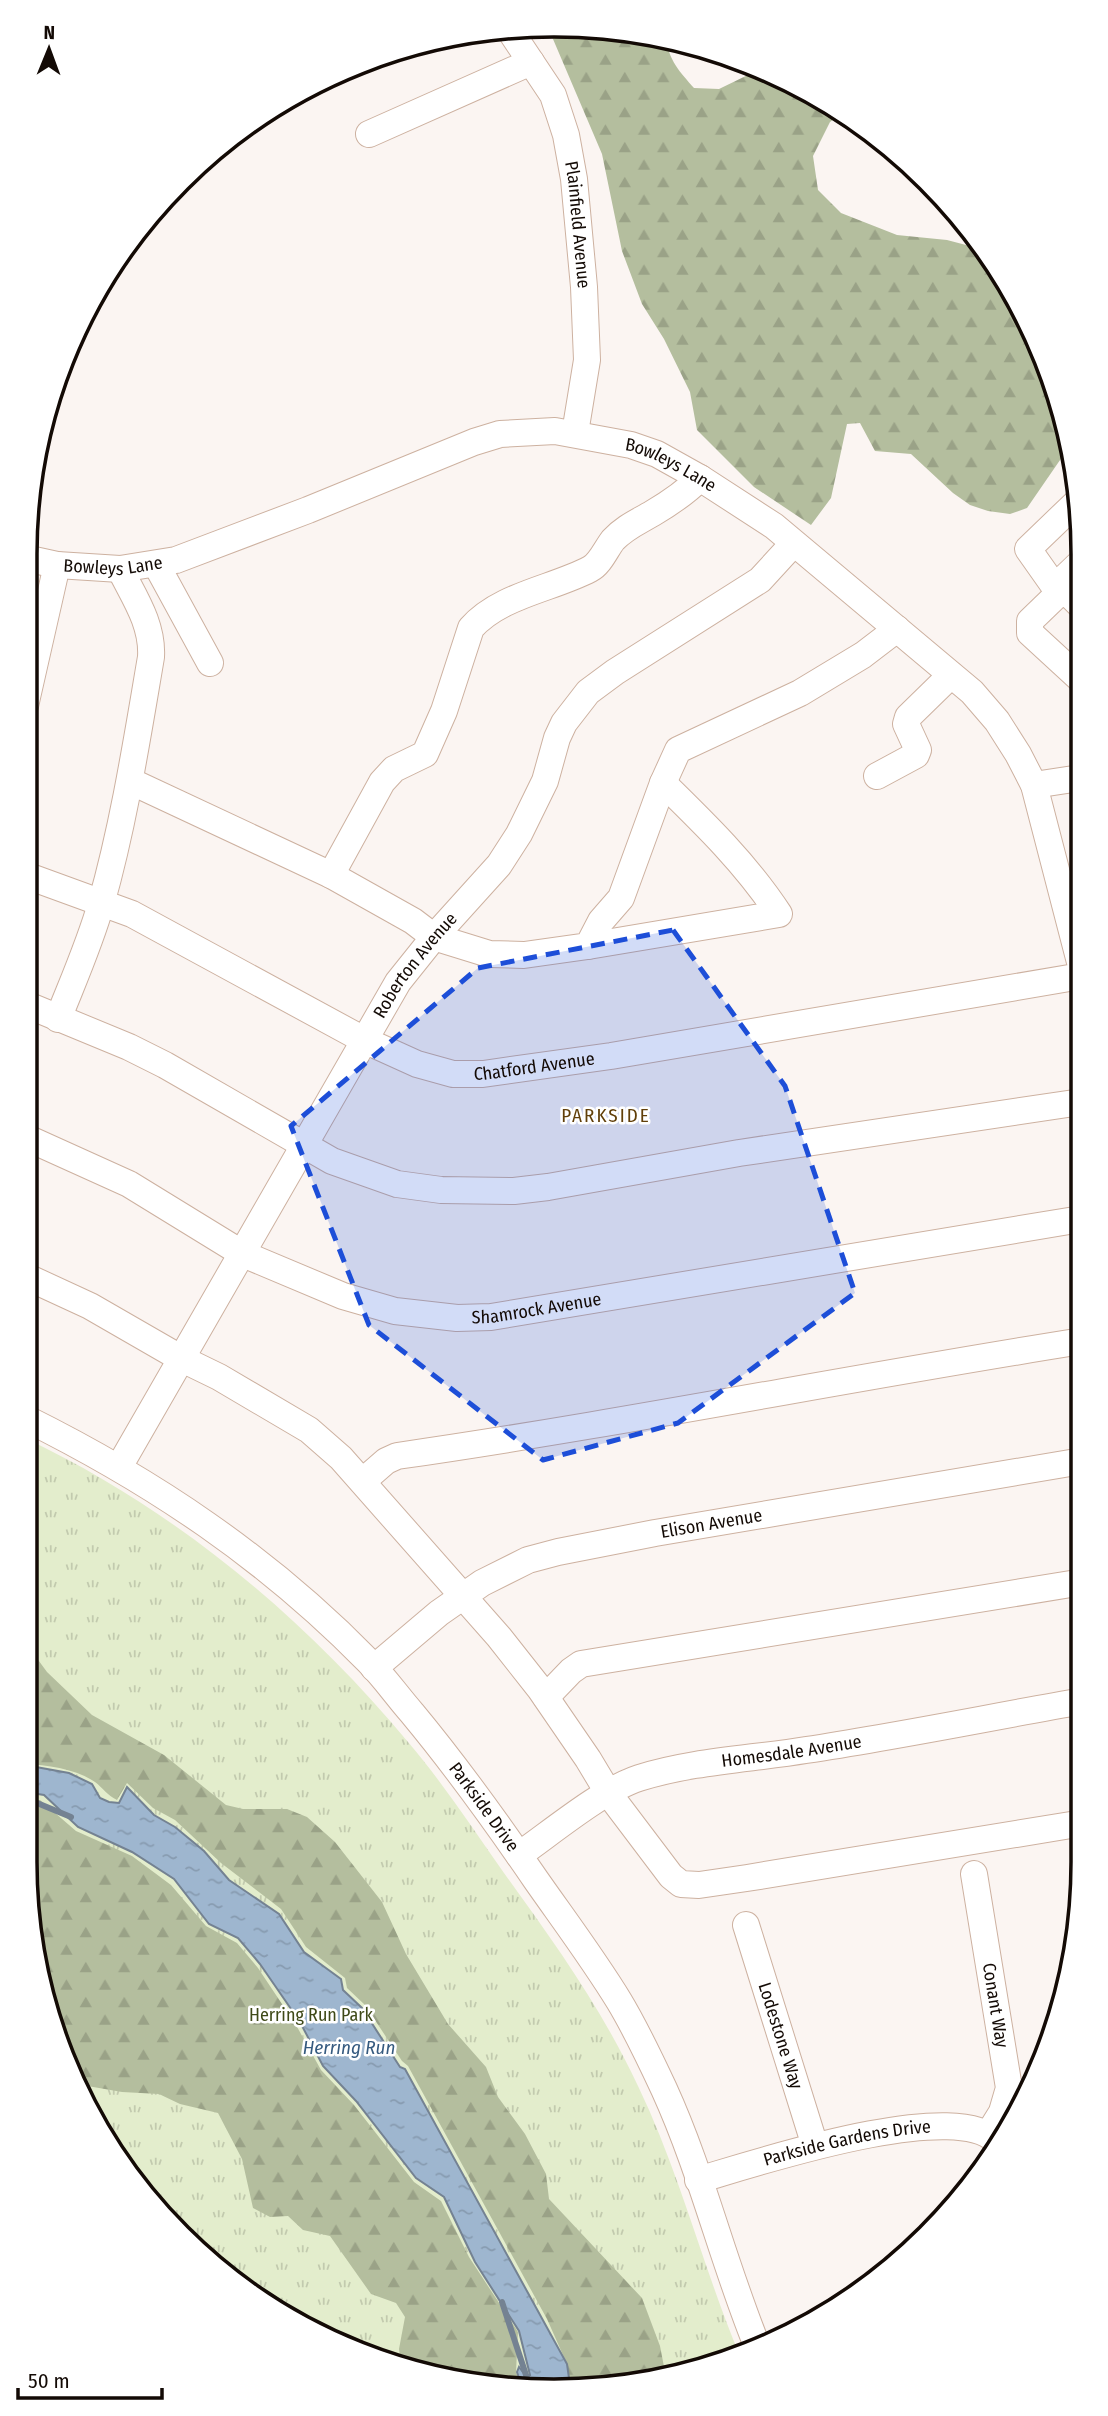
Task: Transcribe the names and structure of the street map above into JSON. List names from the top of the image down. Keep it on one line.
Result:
{"streets":{"street":["Plainfield Avenue","Bowleys Lane","Roberton Avenue","Chatford Avenue","Shamrock Avenue","Elison Avenue","Homesdale Avenue","Parkside Drive","Conant Way","Lodestone Way","Parkside Gardens Drive"]},"crossings":[["Plainfield Avenue","Bowleys Lane"],["Bowleys Lane","Roberton Avenue"],["Roberton Avenue","Chatford Avenue"],["Roberton Avenue","Shamrock Avenue"],["Roberton Avenue","Parkside Drive"],["Elison Avenue","Parkside Drive"],["Homesdale Avenue","Parkside Drive"],["Parkside Drive","Parkside Gardens Drive"],["Lodestone Way","Parkside Gardens Drive"]],"districts":["PARKSIDE"],"water":["Herring Run"],"parks":["Herring Run Park"],"scale_bar":"50 m","north":"top"}
